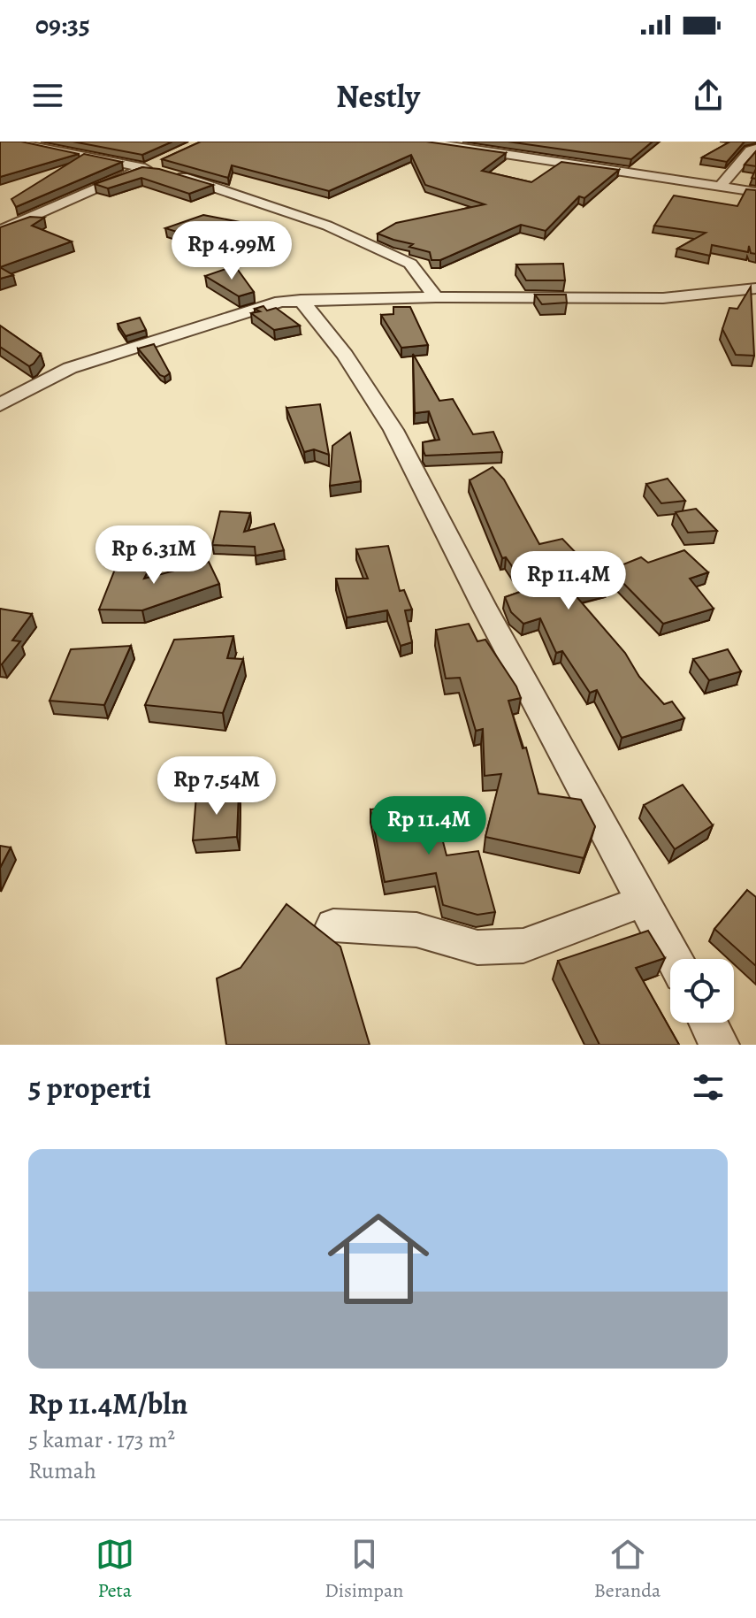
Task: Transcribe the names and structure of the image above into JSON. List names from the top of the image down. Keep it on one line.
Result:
{"page":{"status":"09:35","header":"Nestly","price":["Rp 4.99M","Rp 6.31M","Rp 11.4M","Rp 7.54M","Rp 11.4M"],"heading":"5 properti","list":[{"name":"Rp 11.4M/bln","note":"5 kamar · 173 m² · Rumah"}],"tabs":["Peta","Disimpan","Beranda"]}}
